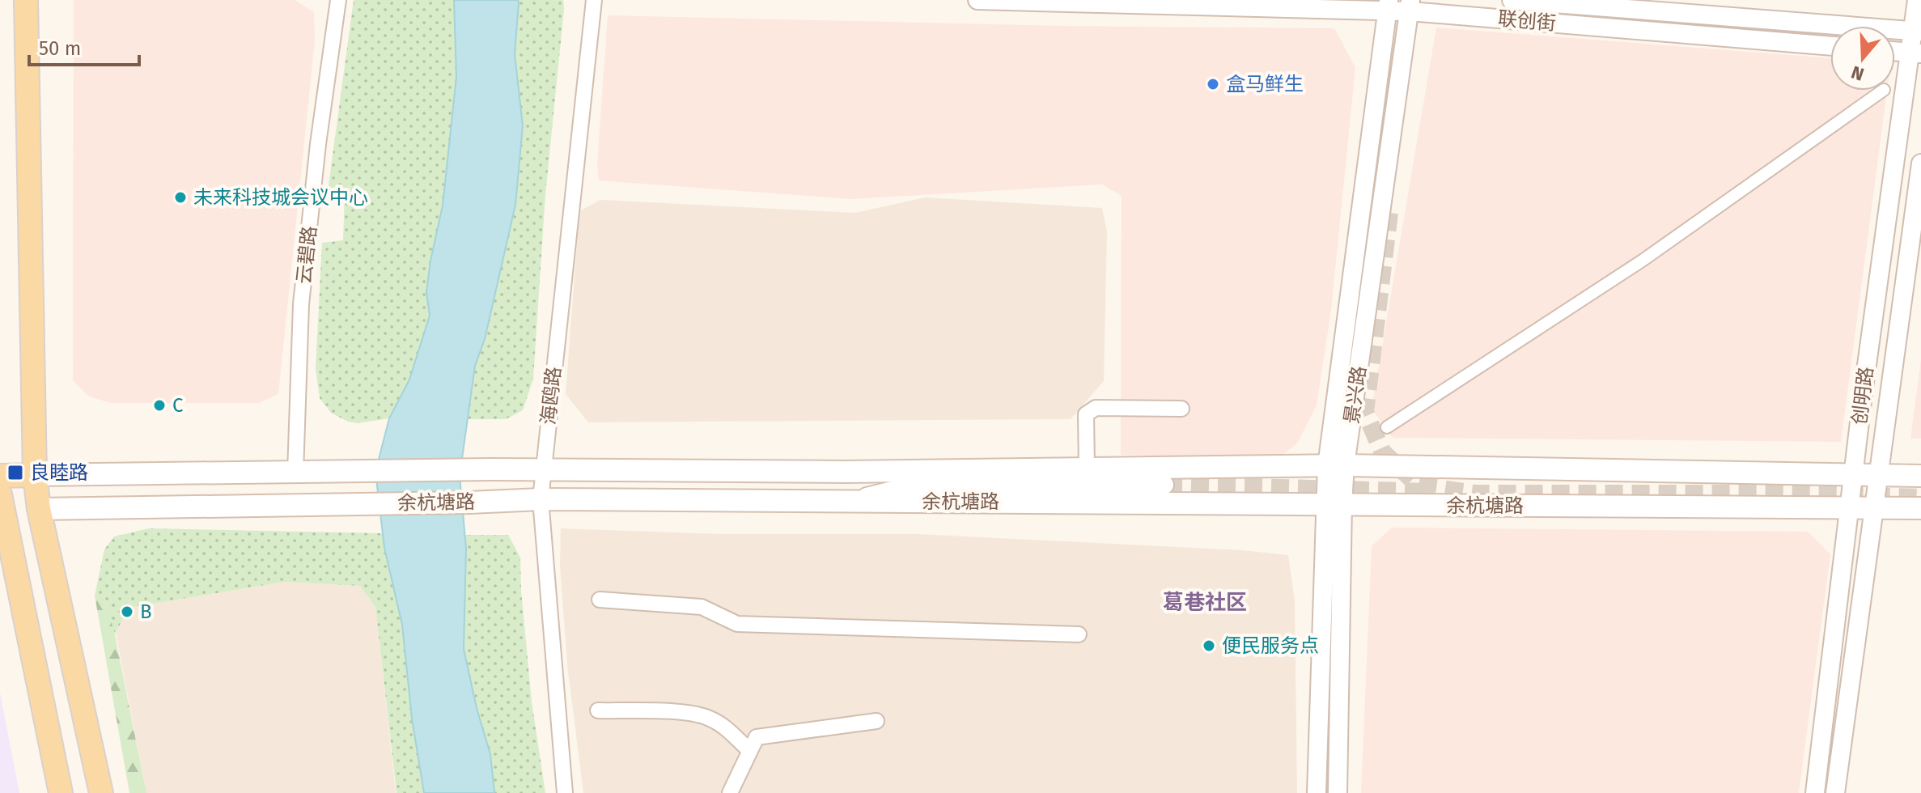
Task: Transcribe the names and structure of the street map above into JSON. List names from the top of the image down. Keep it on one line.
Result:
{"streets":{"main road":["余杭塘路"],"street":["联创街","云碧路","景兴路","海鸥路","创明路"]},"crossings":[["联创街","景兴路"],["联创街","创明路"],["云碧路","余杭塘路"],["景兴路","余杭塘路"],["海鸥路","余杭塘路"],["创明路","余杭塘路"]],"districts":["葛巷社区"],"places":{"other":["盒马鲜生","未来科技城会议中心","C","B","便民服务点"],"transit":["良睦路"]},"scale_bar":"50 m","north":"bottom"}
